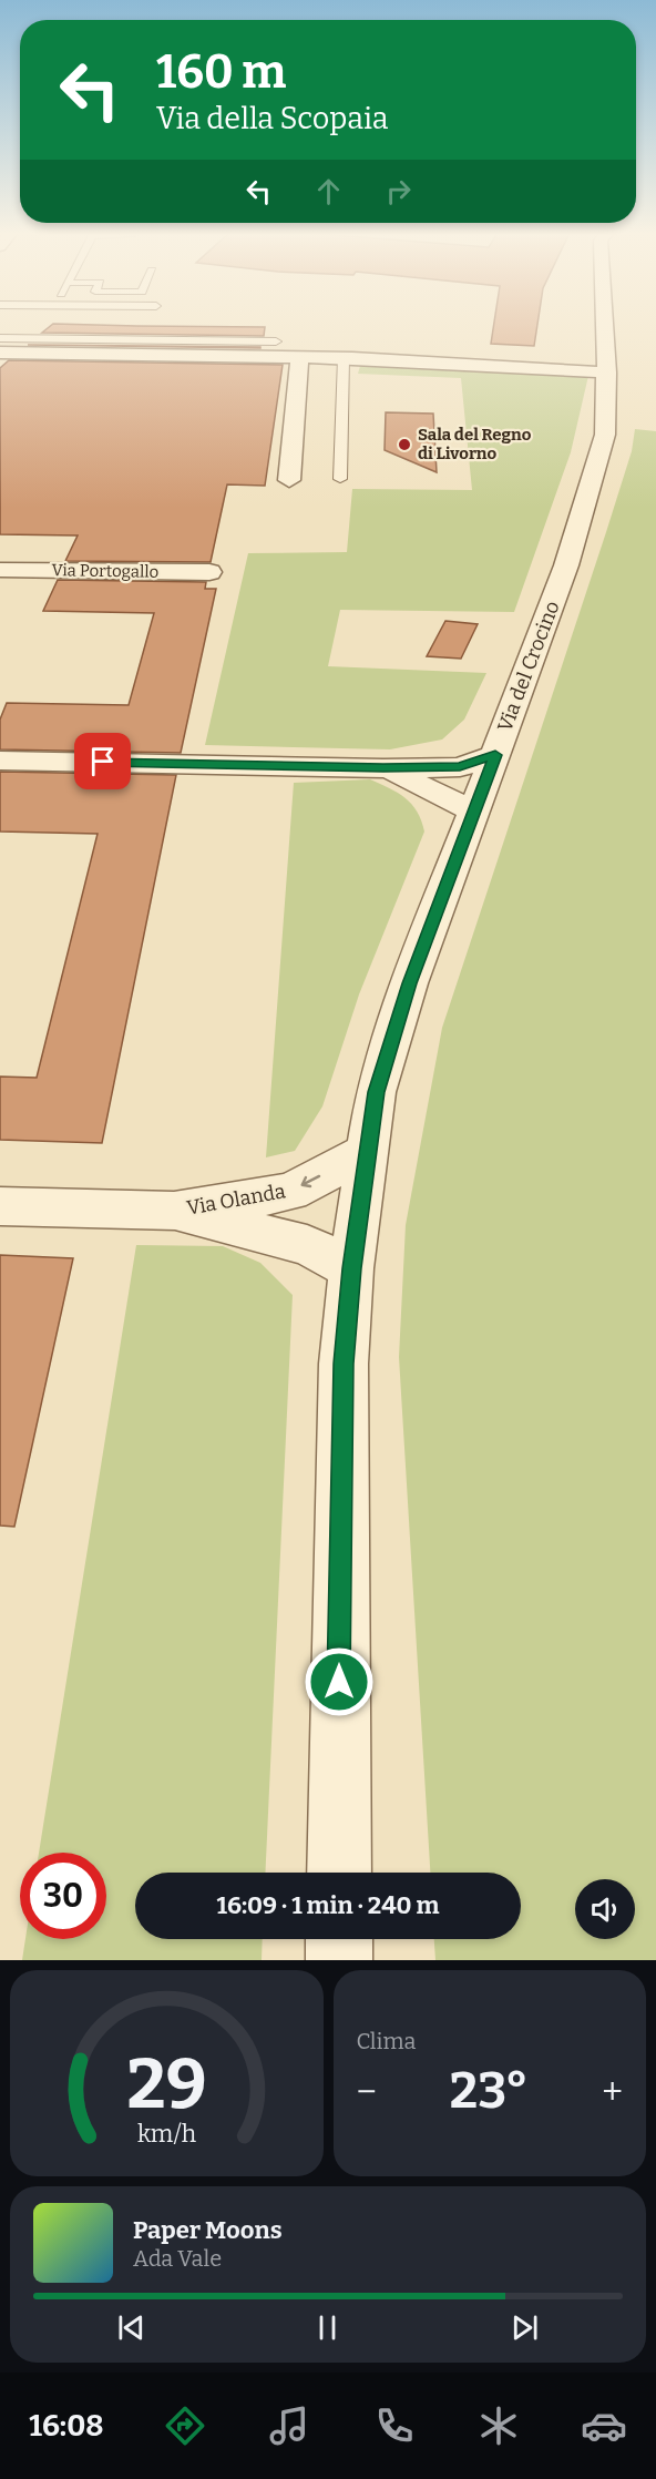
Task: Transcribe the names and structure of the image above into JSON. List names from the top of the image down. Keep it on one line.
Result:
{"streets":{"street":["Via Portogallo","Via del Crocino","Via Olanda"]},"crossings":[["Via del Crocino","Via Olanda"]],"one_way":["Via Olanda"],"places":["Sala del Regno di Livorno"],"page":{"turn":["160 m","Via della Scopaia"],"limit":"30","trip":"16:09 · 1 min · 240 m","tile":"Clima","heat":["−","23°","+"],"song":["Paper Moons","Ada Vale"],"tabs":"16:08","gauge":["29","km/h"]}}
